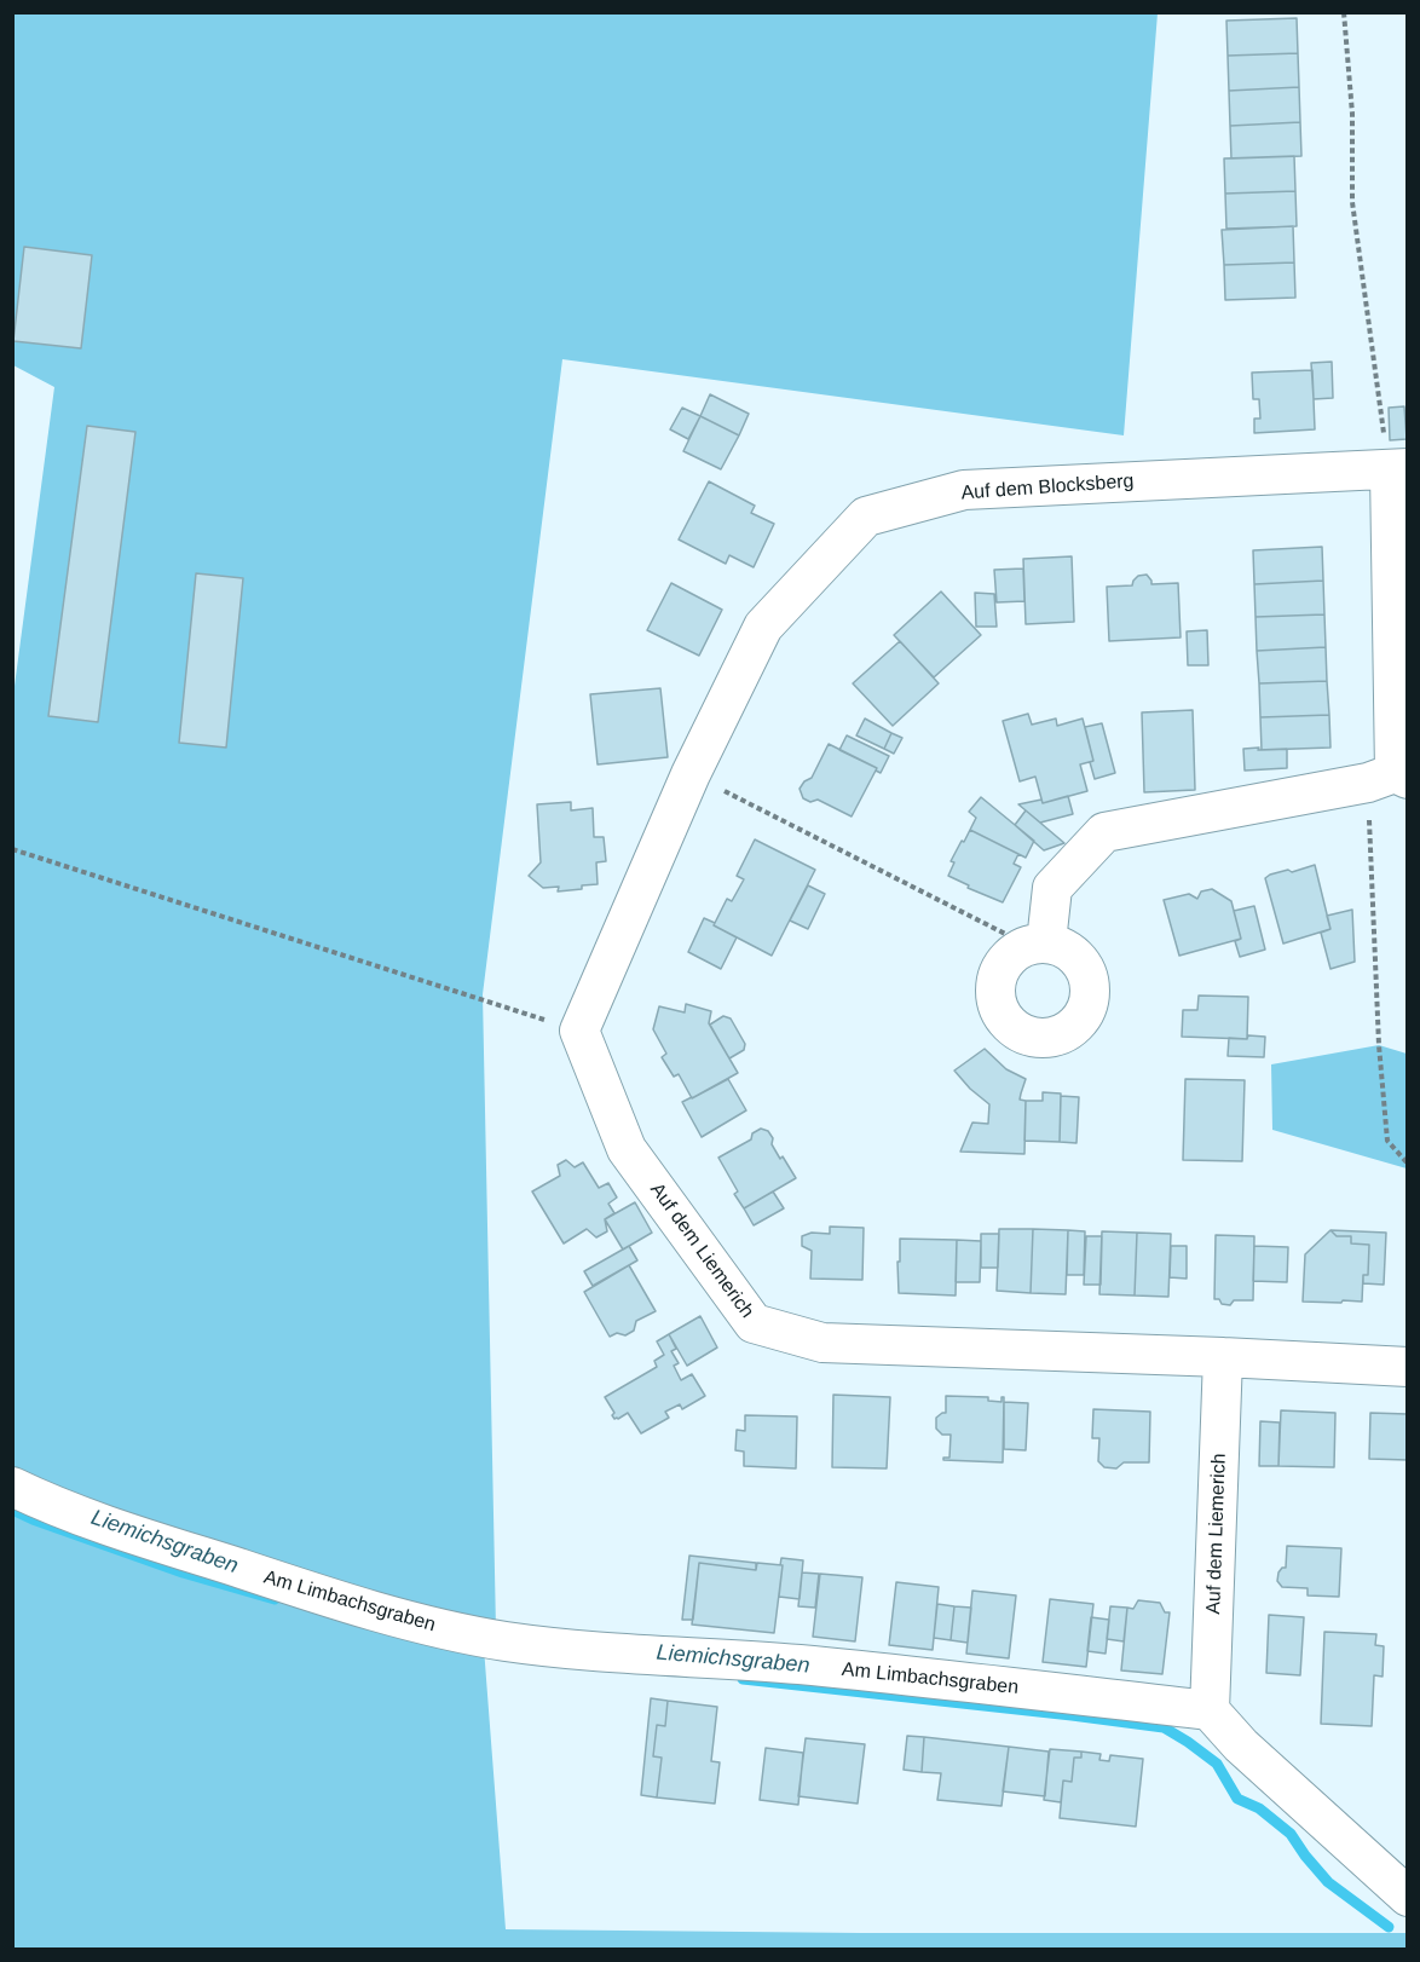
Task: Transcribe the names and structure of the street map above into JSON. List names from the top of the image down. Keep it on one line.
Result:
{"streets":{"street":["Auf dem Blocksberg","Auf dem Liemerich","Am Limbachsgraben"]},"crossings":[["Auf dem Blocksberg","Auf dem Liemerich"],["Auf dem Liemerich","Am Limbachsgraben"]],"water":["Liemichsgraben"]}
